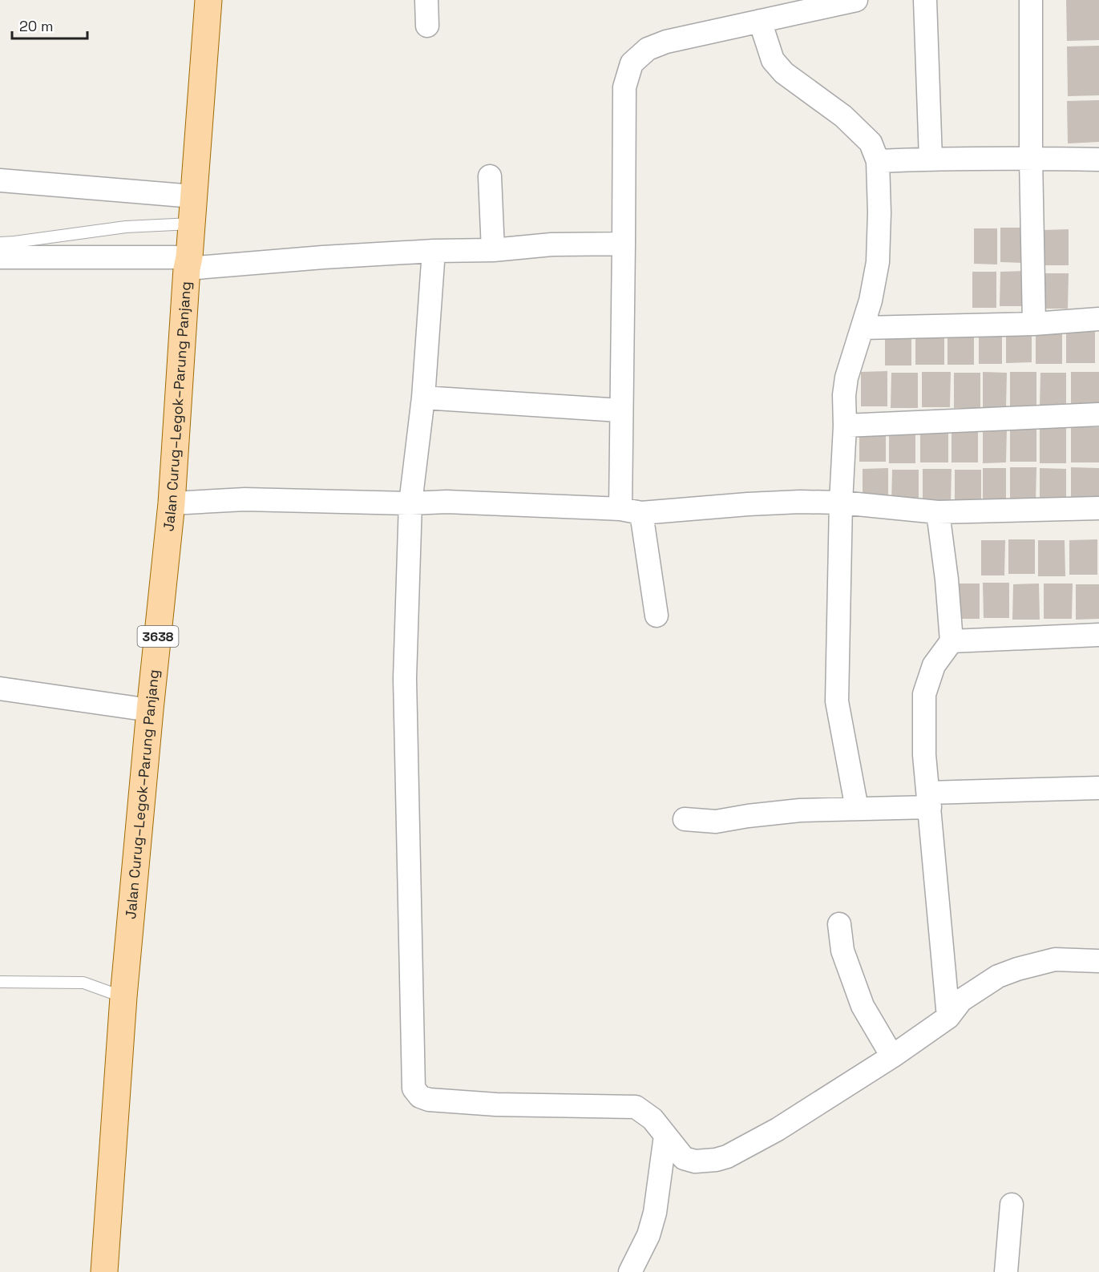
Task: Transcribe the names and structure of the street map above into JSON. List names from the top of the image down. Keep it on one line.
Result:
{"streets":{"main road":["Jalan Curug–Legok–Parung Panjang","3638"]},"scale_bar":"20 m"}
